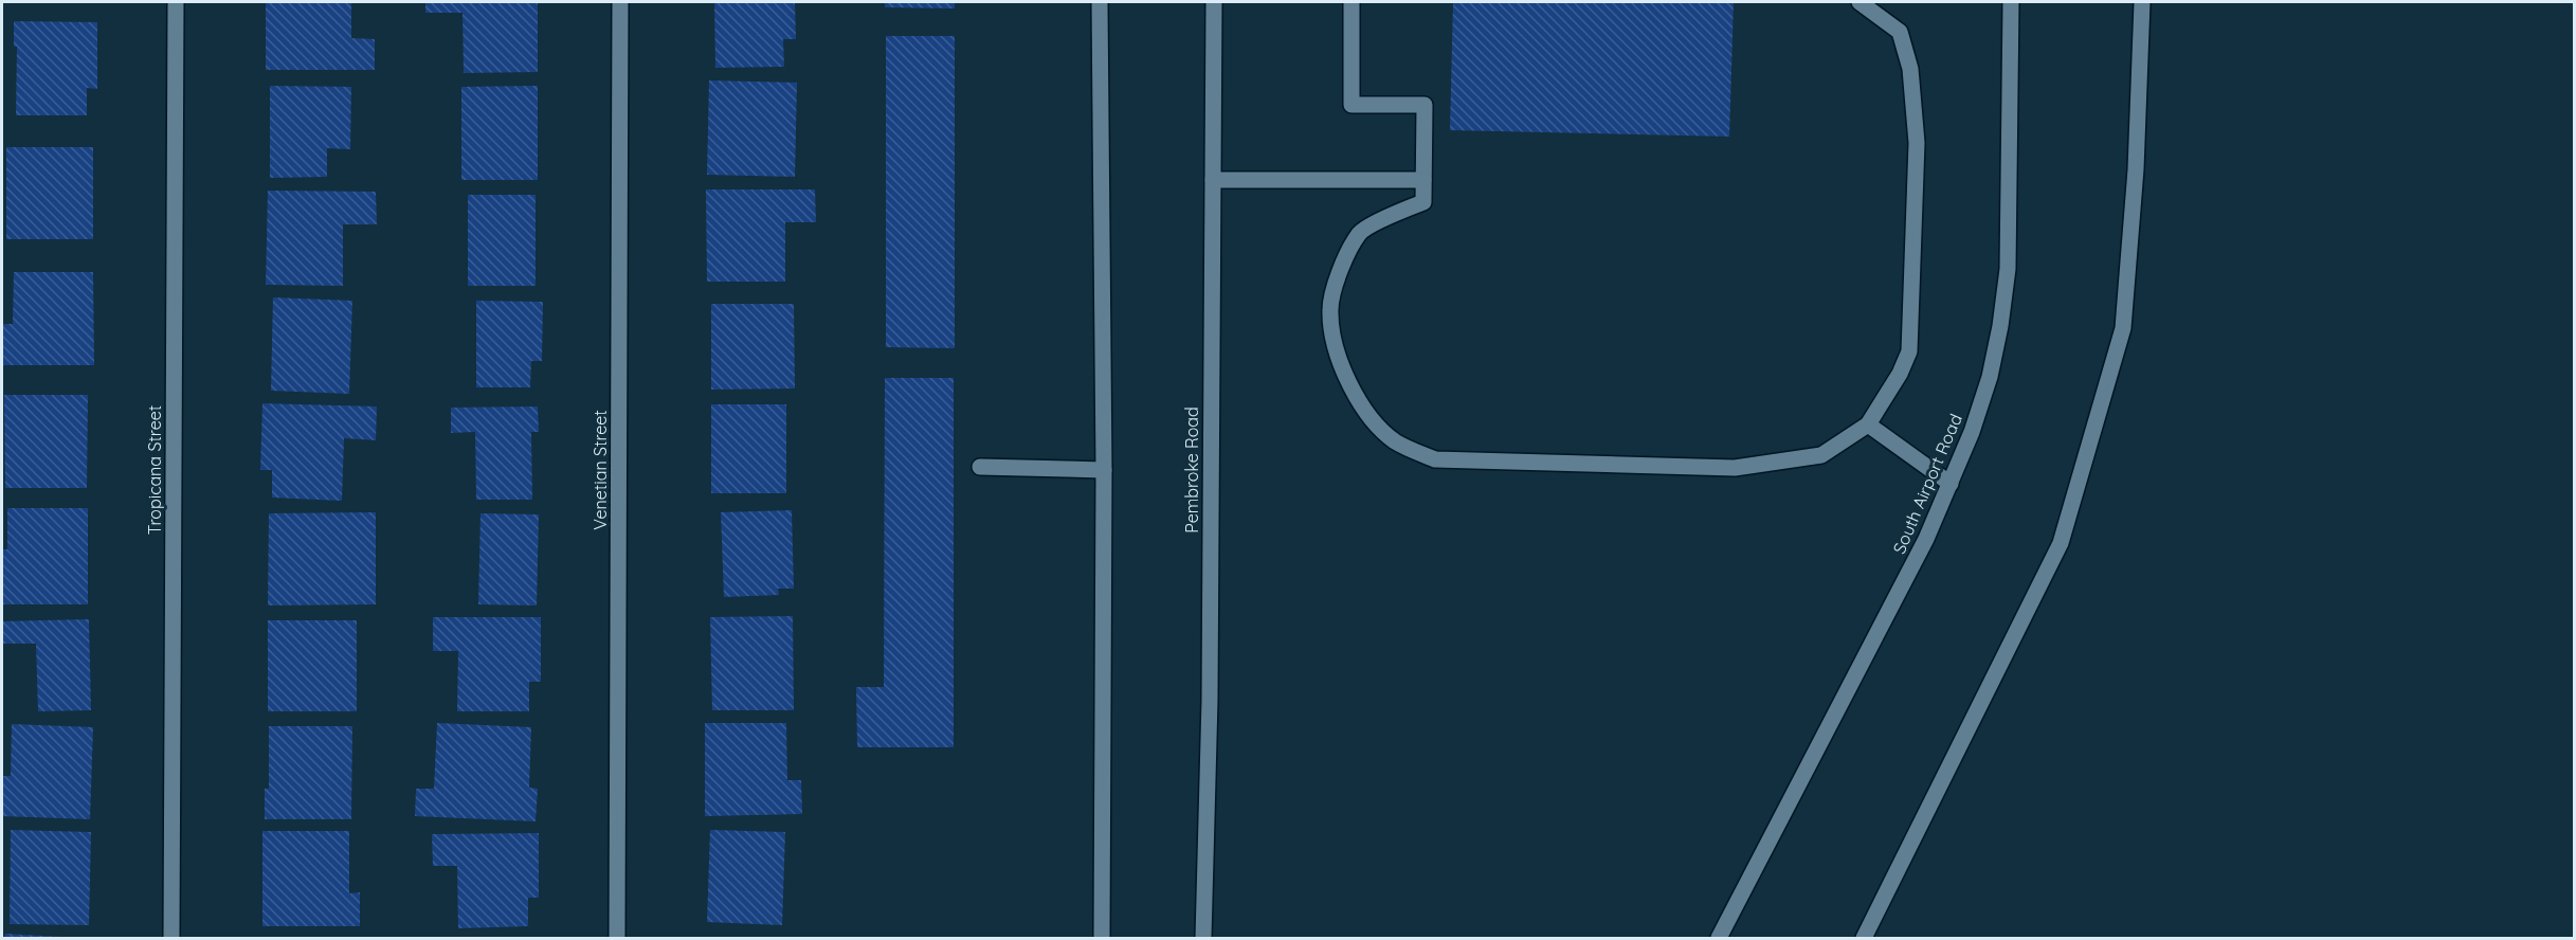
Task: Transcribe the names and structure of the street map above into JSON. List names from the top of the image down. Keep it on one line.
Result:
{"streets":{"street":["Tropicana Street","Venetian Street","Pembroke Road","South Airport Road"]}}
